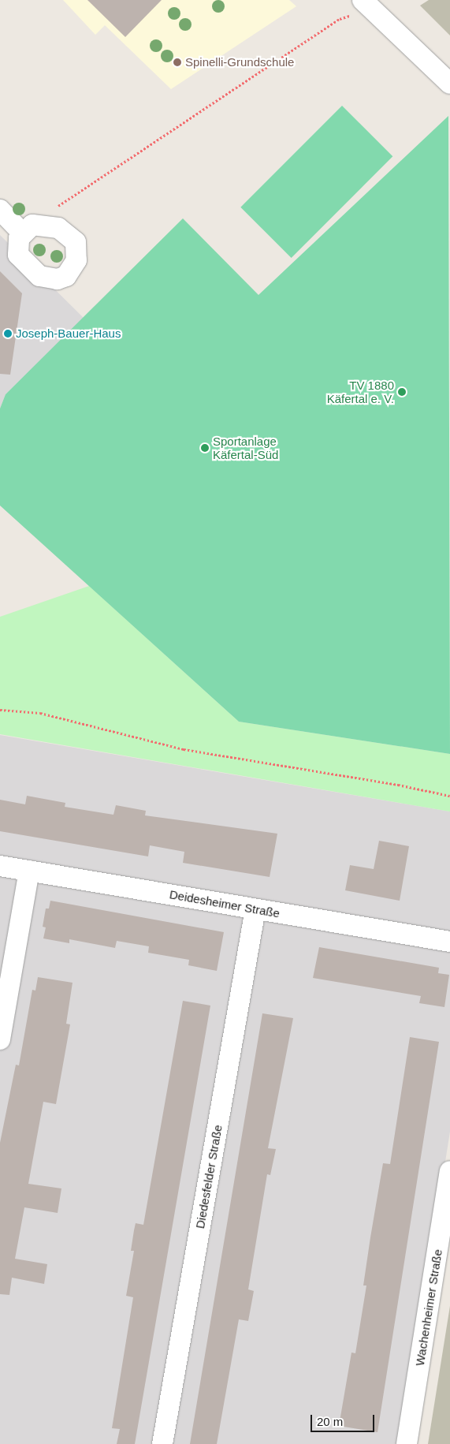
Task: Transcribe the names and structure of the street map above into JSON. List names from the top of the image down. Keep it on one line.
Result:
{"streets":{"street":["Deidesheimer Straße","Diedesfelder Straße","Wachenheimer Straße"]},"crossings":[["Deidesheimer Straße","Diedesfelder Straße"]],"places":["Spinelli-Grundschule","Joseph-Bauer-Haus","TV 1880 Käfertal e. V.","Sportanlage Käfertal-Süd"],"scale_bar":"20 m"}
